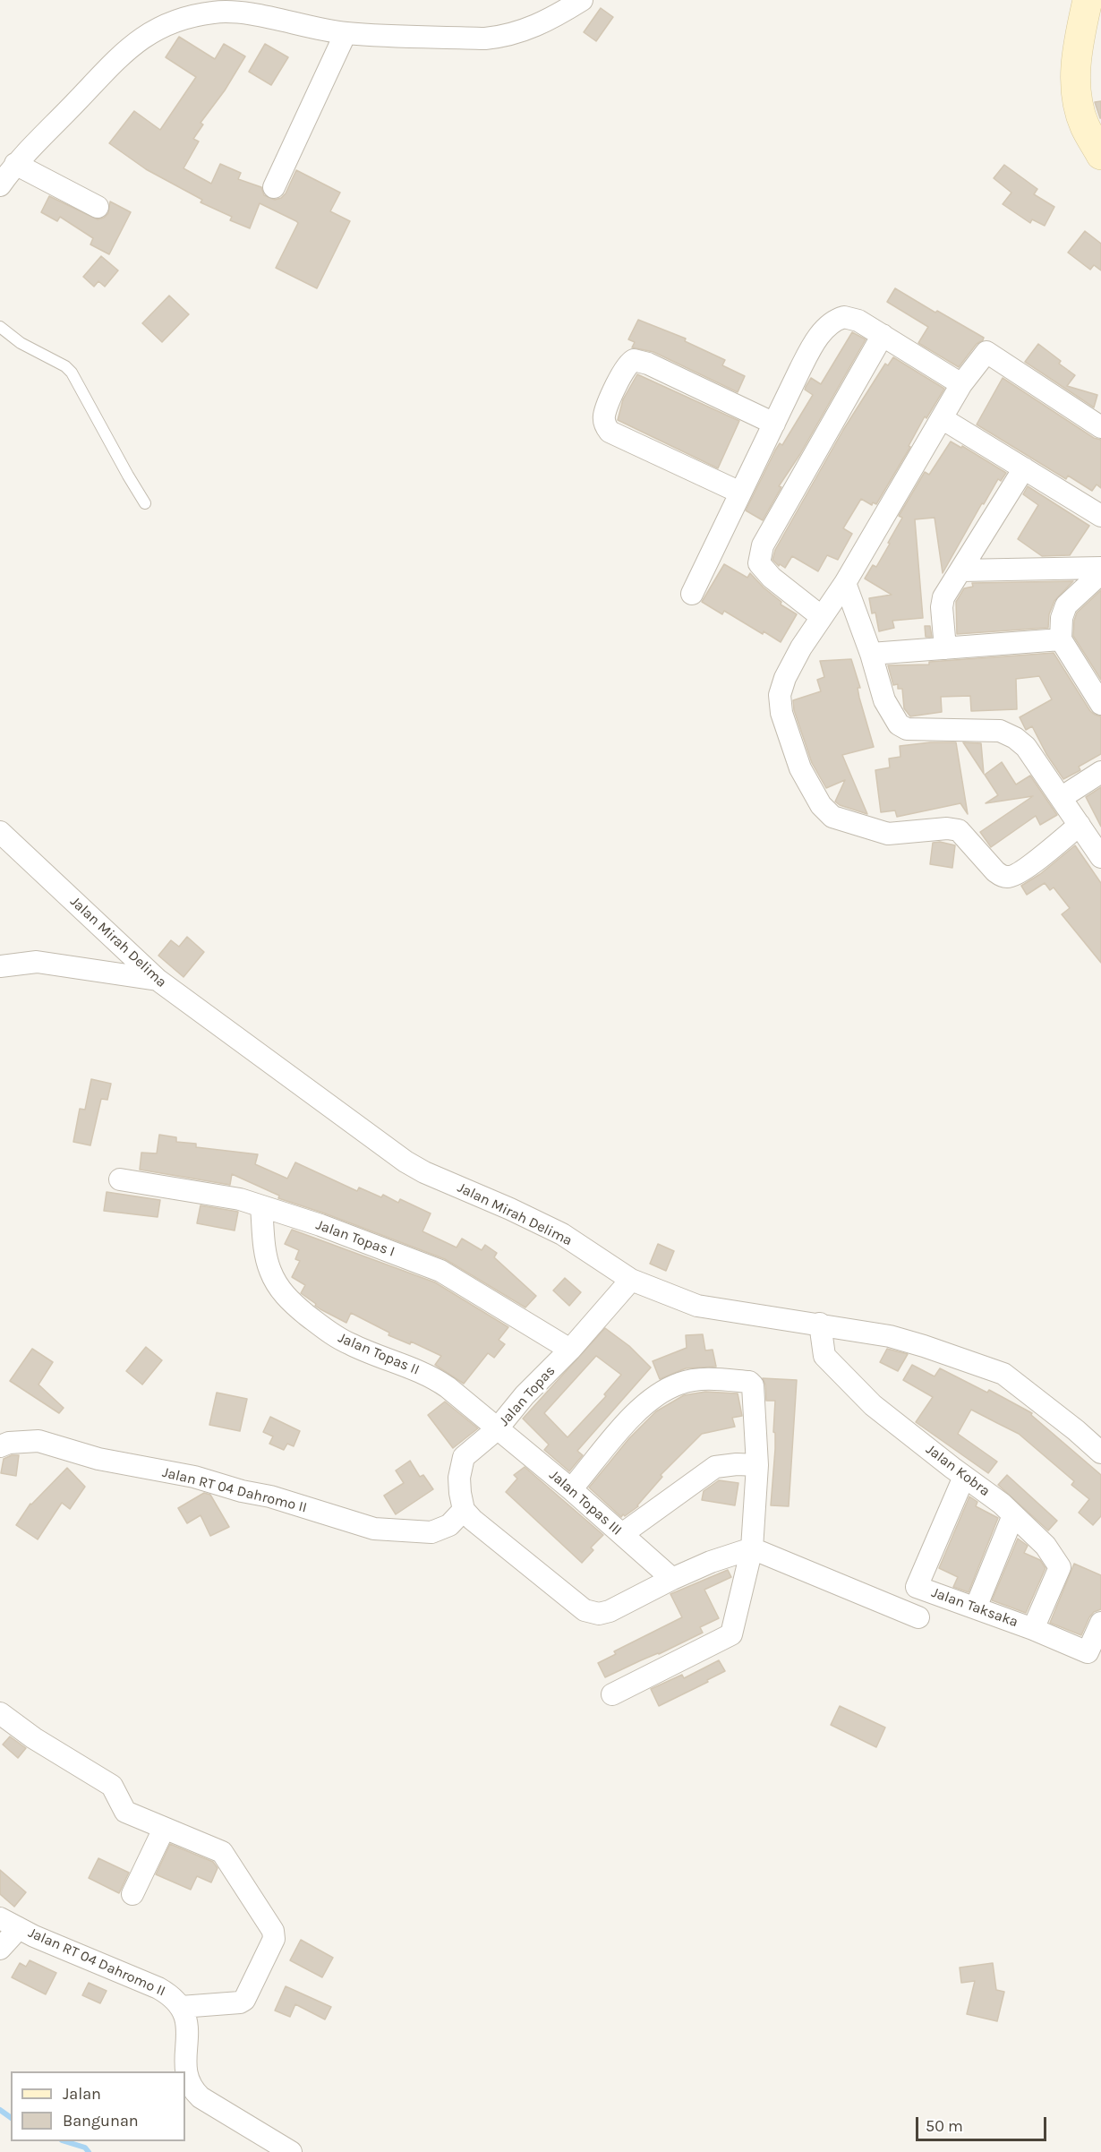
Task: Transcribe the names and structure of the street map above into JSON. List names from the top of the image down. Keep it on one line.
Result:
{"streets":{"street":["Jalan Mirah Delima","Jalan Topas I","Jalan Topas II","Jalan Topas","Jalan Kobra","Jalan RT 04 Dahromo II","Jalan Topas III","Jalan Taksaka"]},"crossings":[["Jalan Mirah Delima","Jalan Topas"],["Jalan Mirah Delima","Jalan Kobra"],["Jalan Topas I","Jalan Topas II"],["Jalan Topas I","Jalan Topas"],["Jalan Topas II","Jalan Topas"],["Jalan Topas II","Jalan Topas III"],["Jalan Topas","Jalan RT 04 Dahromo II"],["Jalan Topas","Jalan Topas III"],["Jalan Kobra","Jalan Taksaka"]],"legend":["Jalan","Bangunan"],"scale_bar":"50 m"}
